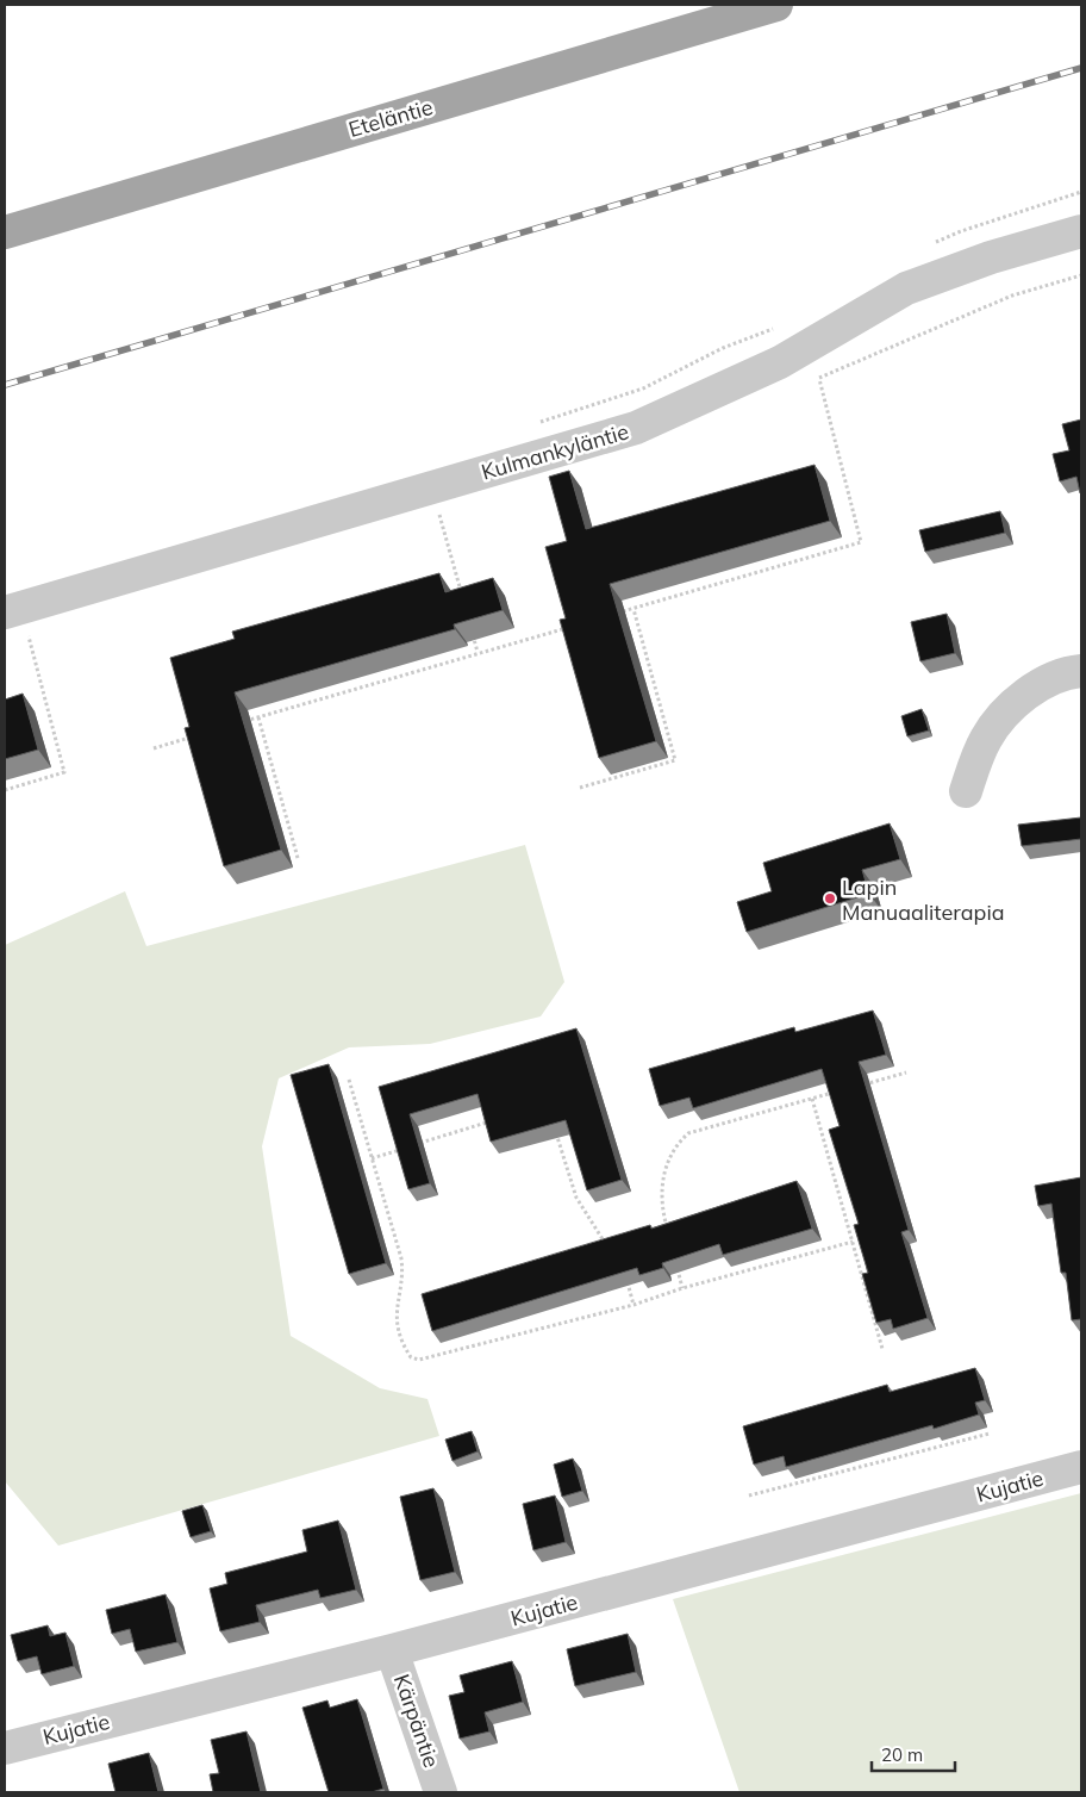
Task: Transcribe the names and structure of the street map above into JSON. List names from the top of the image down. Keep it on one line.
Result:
{"streets":{"main road":["Eteläntie"],"street":["Kulmankyläntie","Kujatie","Kärpäntie"]},"crossings":[["Kujatie","Kärpäntie"]],"places":["Lapin Manuaaliterapia"],"scale_bar":"20 m"}
